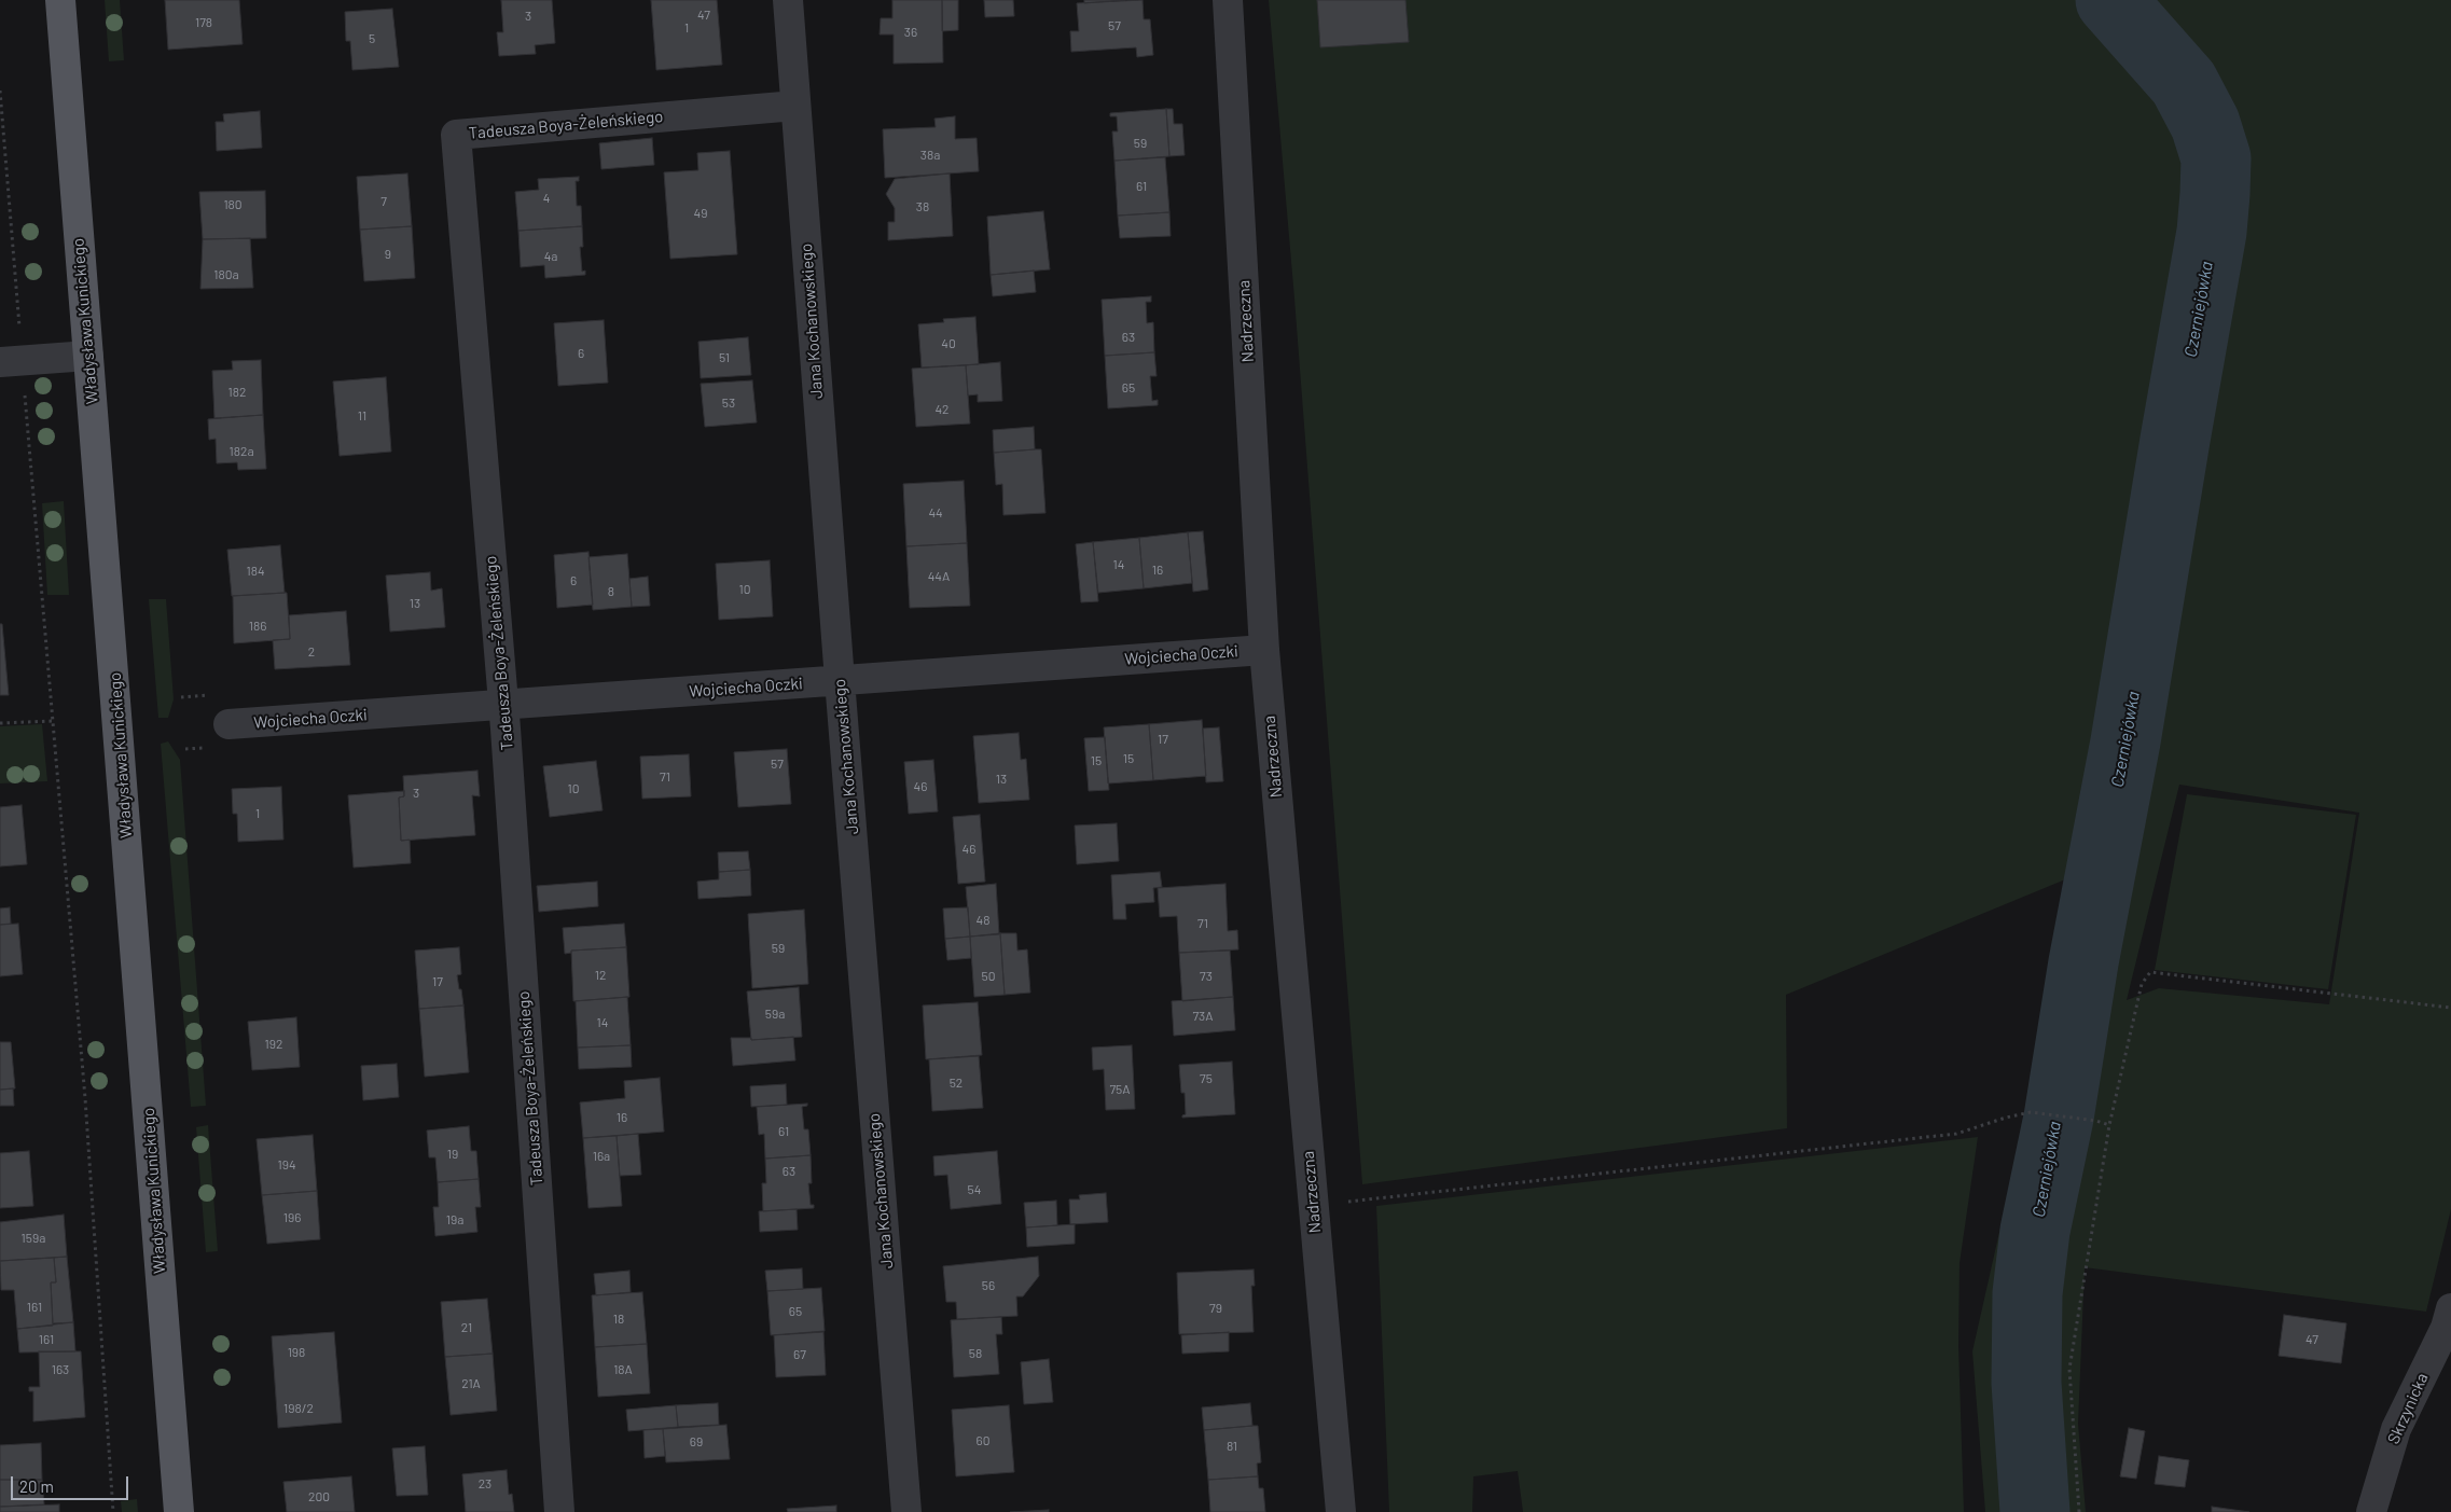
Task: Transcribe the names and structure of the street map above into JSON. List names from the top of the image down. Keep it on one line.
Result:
{"streets":{"main road":["Władysława Kunickiego"],"street":["Tadeusza Boya-Żeleńskiego","Jana Kochanowskiego","Nadrzeczna","Wojciecha Oczki","Skrzynicka"]},"crossings":[["Tadeusza Boya-Żeleńskiego","Jana Kochanowskiego"],["Tadeusza Boya-Żeleńskiego","Wojciecha Oczki"],["Jana Kochanowskiego","Wojciecha Oczki"],["Nadrzeczna","Wojciecha Oczki"]],"water":["Czerniejówka"],"house_numbers":["47","3","178","57","1","36","5","59","38a","61","4","7","180","38","49","9","4a","180a","63","40","6","51","65","182","53","42","11","182a","44","14","16","184","44A","6","10","8","13","186","2","17","15","15","57","71","13","46","10","3","1","46","48","71","59","12","50","73","17","59a","73A","14","192","75","52","75A","16","61","19","16a","194","63","54","196","19a","159a","56","161","79","65","18","21","161","47","198","58","67","163","18A","21A","198/2","60","69","81","23","200"],"scale_bar":"20 m"}
